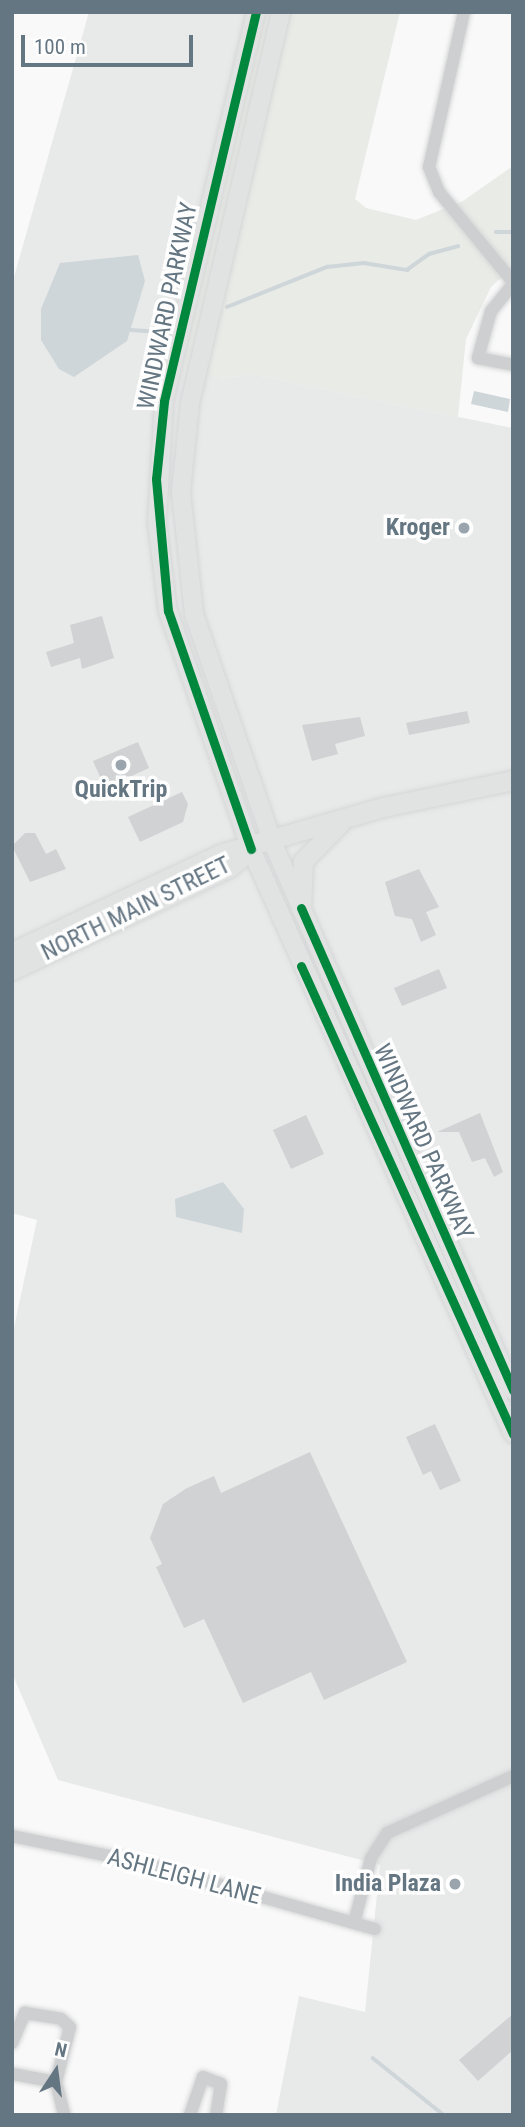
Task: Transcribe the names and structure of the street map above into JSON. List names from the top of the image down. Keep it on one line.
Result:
{"streets":{"main road":["NORTH MAIN STREET"],"street":["WINDWARD PARKWAY","ASHLEIGH LANE"]},"crossings":[["WINDWARD PARKWAY","NORTH MAIN STREET"]],"places":["Kroger","QuickTrip","India Plaza"],"scale_bar":"100 m","north":"top"}
